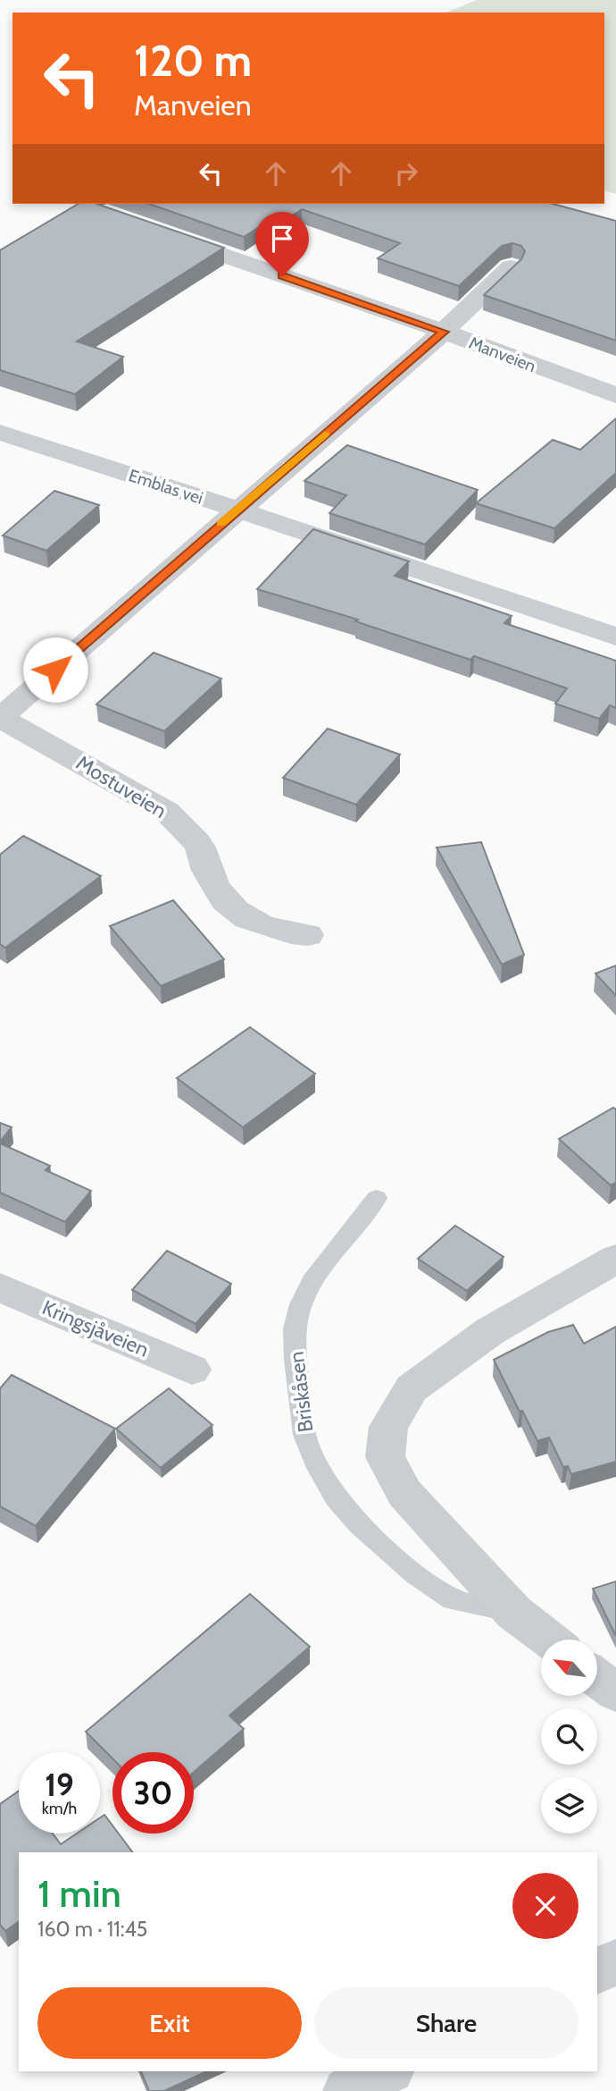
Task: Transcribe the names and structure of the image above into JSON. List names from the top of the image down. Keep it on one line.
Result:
{"streets":{"street":["Manveien","Emblas vei","Mostuveien","Kringsjåveien","Briskåsen"]},"crossings":[["Manveien","Mostuveien"],["Emblas vei","Mostuveien"]],"north":"top left","page":{"turn":["120 m","Manveien"],"speed":"19 km/h","limit":"30","heading":["1 min","160 m · 11:45"],"buttons":["Exit","Share"]}}
